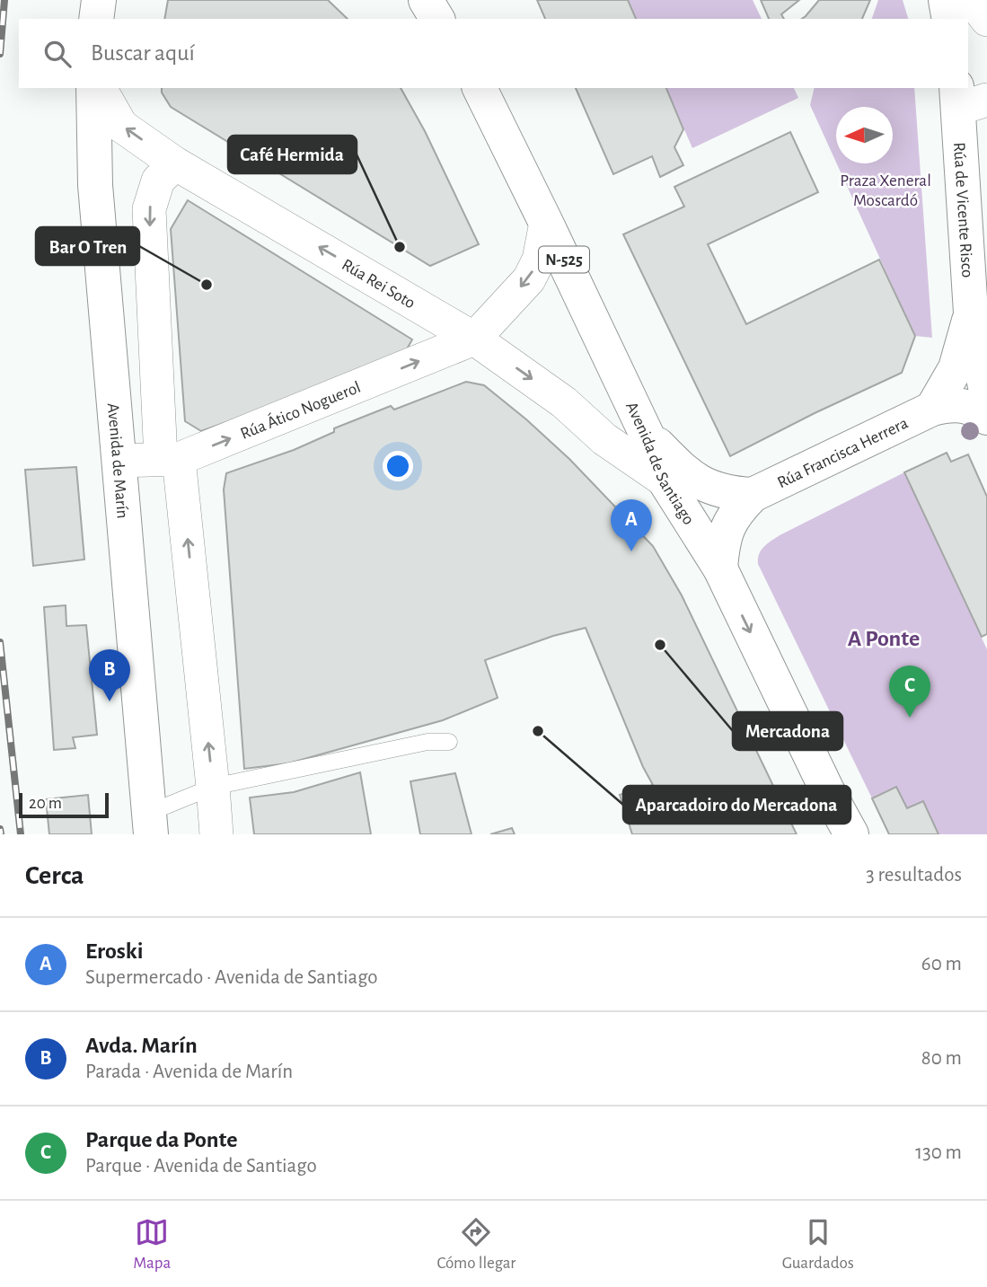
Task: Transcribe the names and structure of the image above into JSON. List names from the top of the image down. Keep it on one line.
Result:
{"streets":{"main road":["Rúa de Vicente Risco","N-525","Rúa Francisca Herrera","Avenida de Marín","Avenida de Santiago"],"street":["Rúa Rei Soto","Rúa Ático Noguerol"]},"crossings":[["Rúa de Vicente Risco","Rúa Francisca Herrera"],["Rúa Rei Soto","Rúa Ático Noguerol"],["Rúa Rei Soto","Avenida de Santiago"],["Rúa Ático Noguerol","Avenida de Marín"],["Rúa Francisca Herrera","Avenida de Santiago"]],"one_way":["Rúa Ático Noguerol","Avenida de Santiago"],"districts":["A Ponte"],"parks":["Praza Xeneral Moscardó"],"places":["Café Hermida","Bar O Tren","Mercadona","Aparcadoiro do Mercadona"],"scale_bar":"20 m","north":"left","page":{"search":"Buscar aquí","pins":["A","B","C"],"scale":"20 m","heading":["Cerca","3 resultados"],"list":[{"mark":"A","name":"Eroski","note":"Supermercado · Avenida de Santiago","value":"60 m"},{"mark":"B","name":"Avda. Marín","note":"Parada · Avenida de Marín","value":"80 m"},{"mark":"C","name":"Parque da Ponte","note":"Parque · Avenida de Santiago","value":"130 m"}],"nav":["Mapa","Cómo llegar","Guardados"]}}
